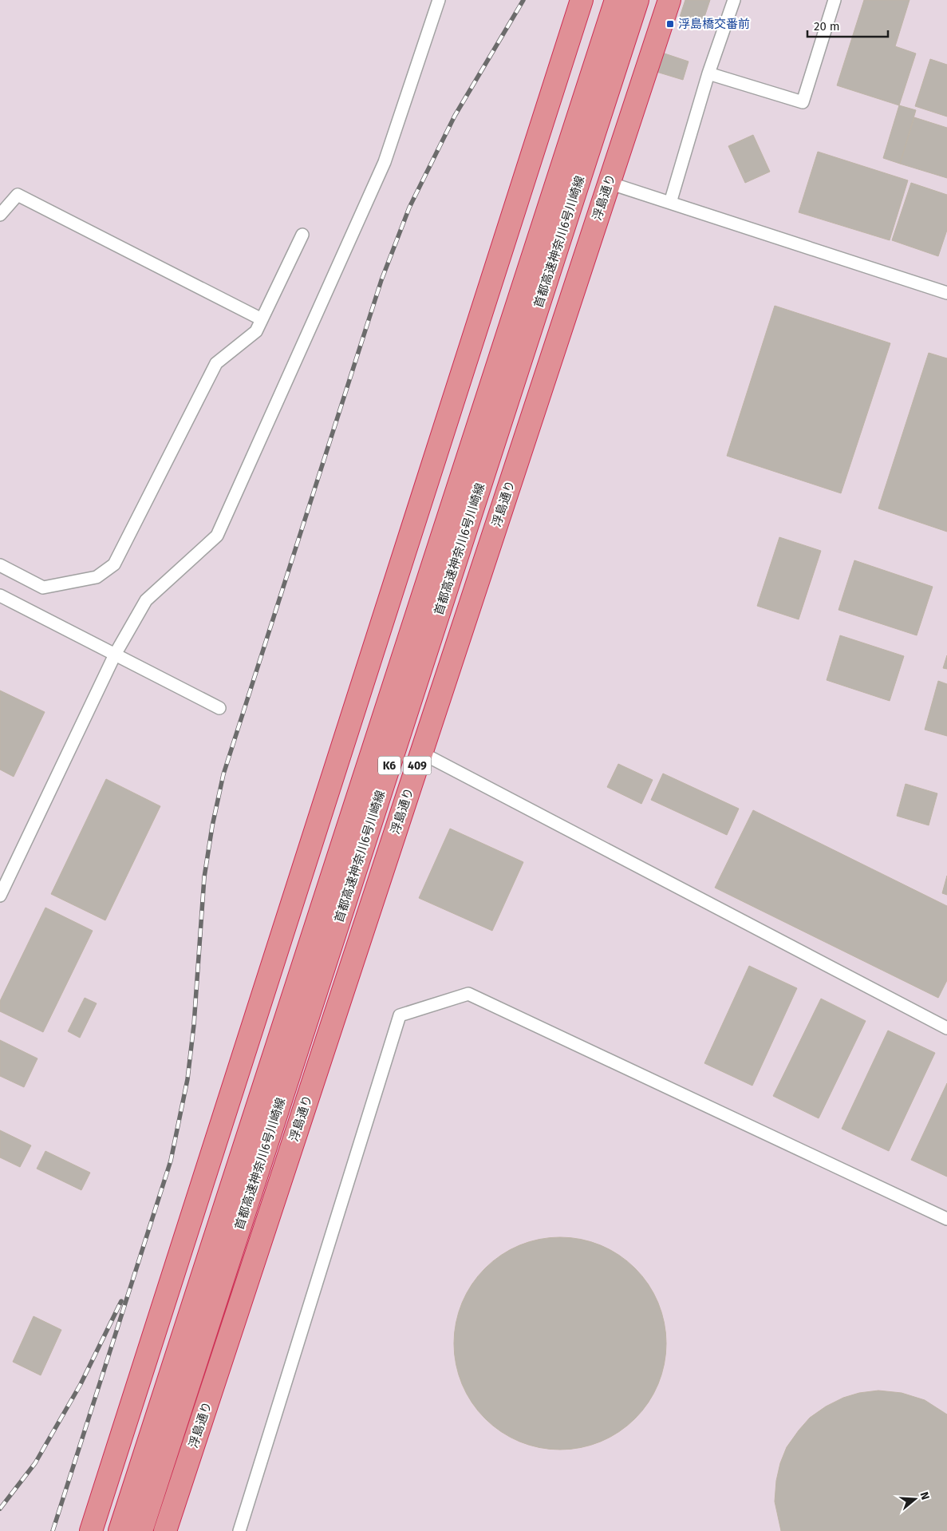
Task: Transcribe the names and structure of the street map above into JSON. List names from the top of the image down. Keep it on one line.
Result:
{"streets":{"highway":["浮島通り","首都高速神奈川6号川崎線","K6","409"]},"places":{"transit":["浮島橋交番前"]},"scale_bar":"20 m","north":"right"}
